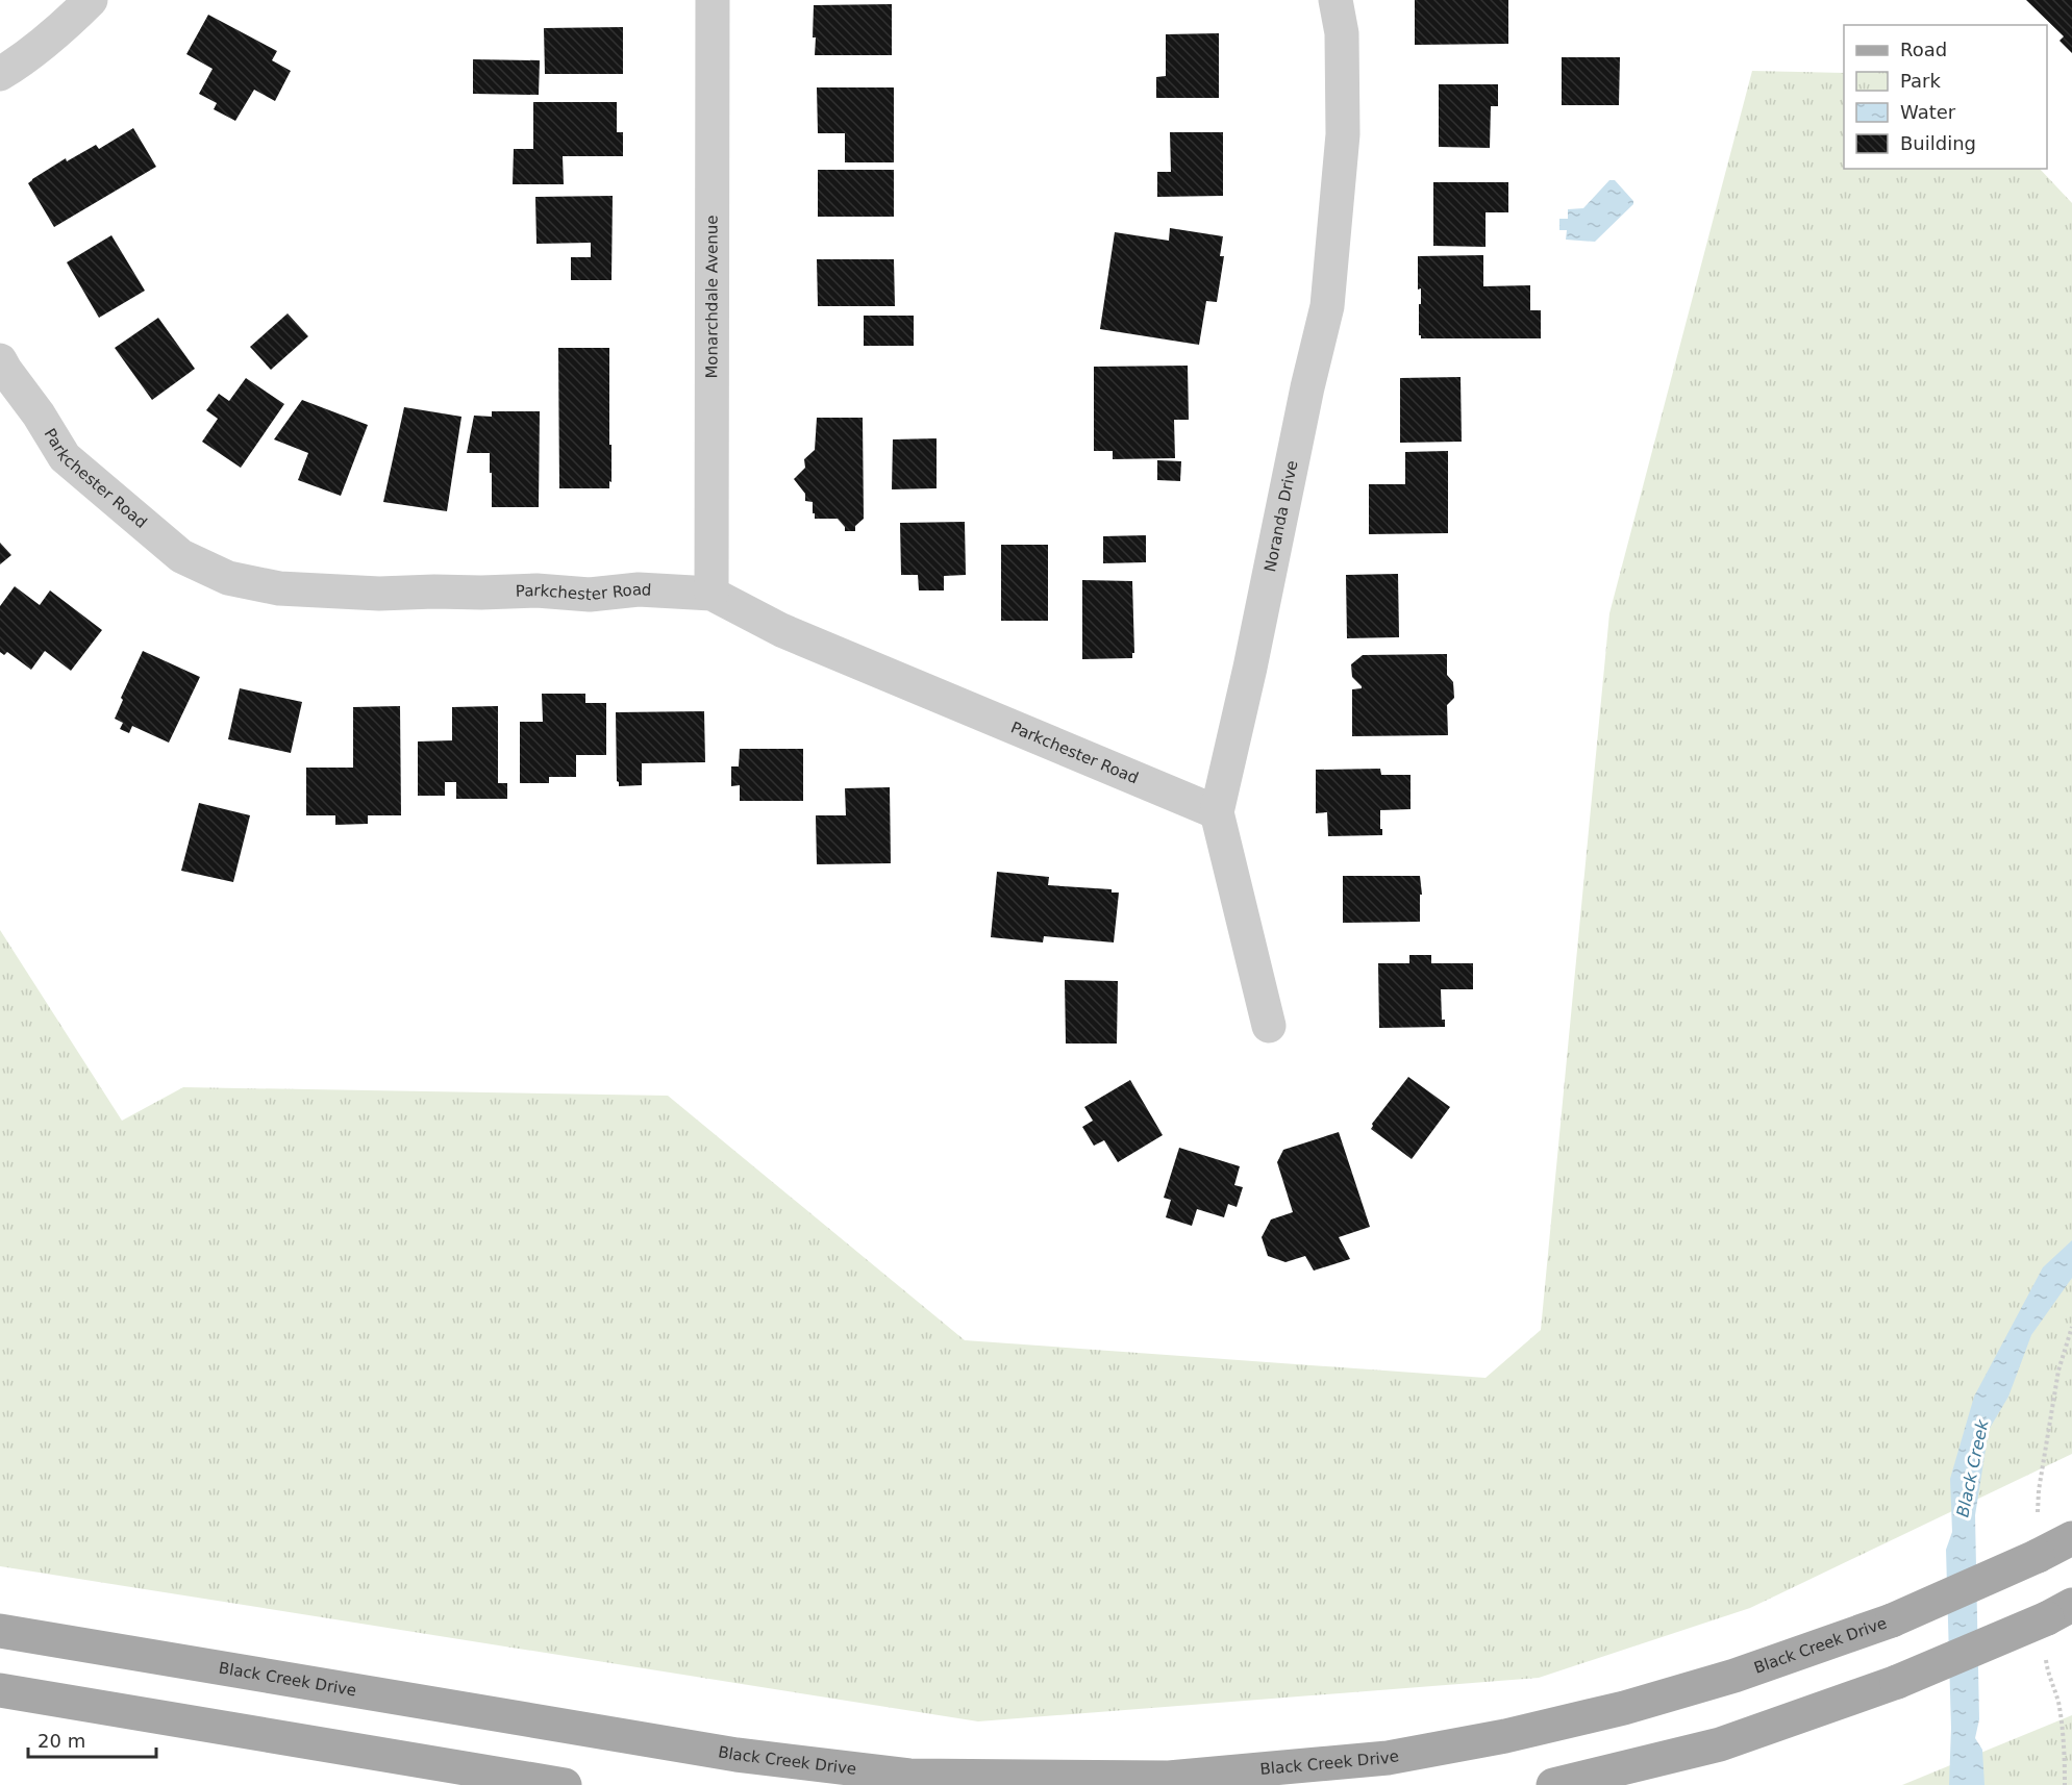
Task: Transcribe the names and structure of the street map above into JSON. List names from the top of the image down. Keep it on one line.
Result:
{"streets":{"main road":["Black Creek Drive"],"street":["Monarchdale Avenue","Parkchester Road","Noranda Drive"]},"crossings":[["Monarchdale Avenue","Parkchester Road"],["Parkchester Road","Noranda Drive"]],"water":["Black Creek"],"legend":["Road","Park","Water","Building"],"scale_bar":"20 m"}
